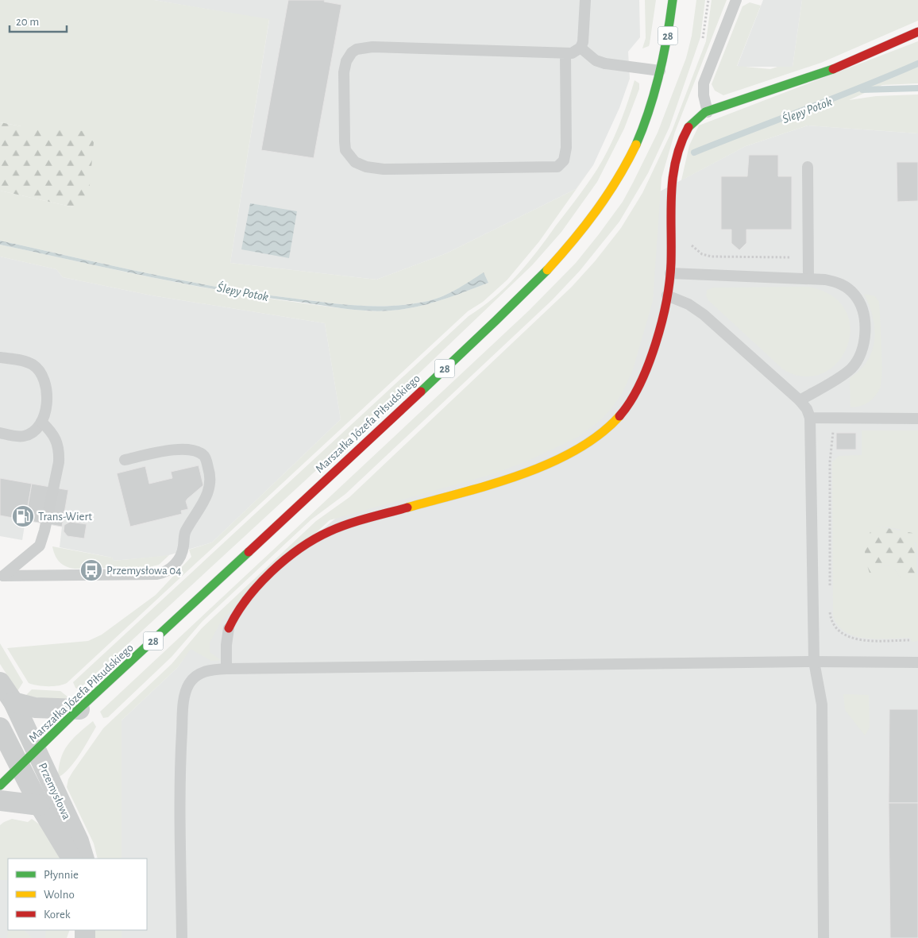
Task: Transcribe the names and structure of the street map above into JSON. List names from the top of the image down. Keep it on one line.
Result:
{"streets":{"main road":["28","Marszałka Józefa Piłsudskiego"],"street":["Przemysłowa"]},"crossings":[["Marszałka Józefa Piłsudskiego","Przemysłowa"]],"water":["Ślepy Potok"],"places":{"fuel station":["Trans-Wiert"],"bus stop":["Przemysłowa 04"]},"legend":["Płynnie","Wolno","Korek"],"scale_bar":"20 m"}
